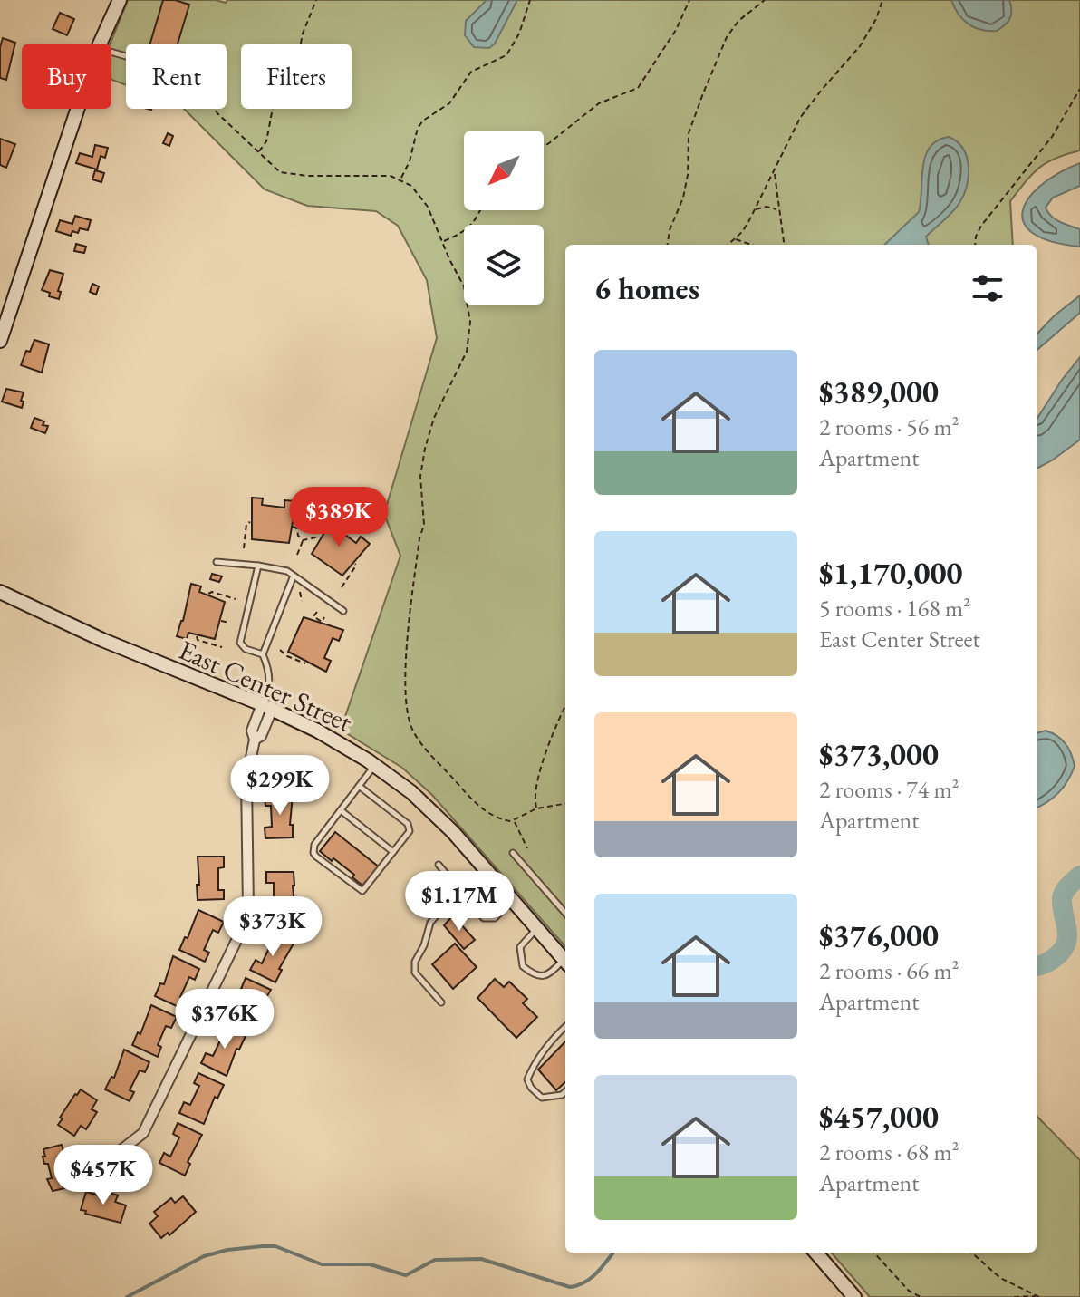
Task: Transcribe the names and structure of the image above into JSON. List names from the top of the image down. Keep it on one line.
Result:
{"streets":{"main road":["East Center Street"]},"north":"bottom left","page":{"chip":["Buy","Rent","Filters"],"heading":"6 homes","list":[{"name":"$389,000","note":"2 rooms · 56 m² · Apartment"},{"name":"$1,170,000","note":"5 rooms · 168 m² · East Center Street"},{"name":"$373,000","note":"2 rooms · 74 m² · Apartment"},{"name":"$376,000","note":"2 rooms · 66 m² · Apartment"},{"name":"$457,000","note":"2 rooms · 68 m² · Apartment"}],"price":["$389K","$299K","$1.17M","$373K","$376K","$457K"]}}
